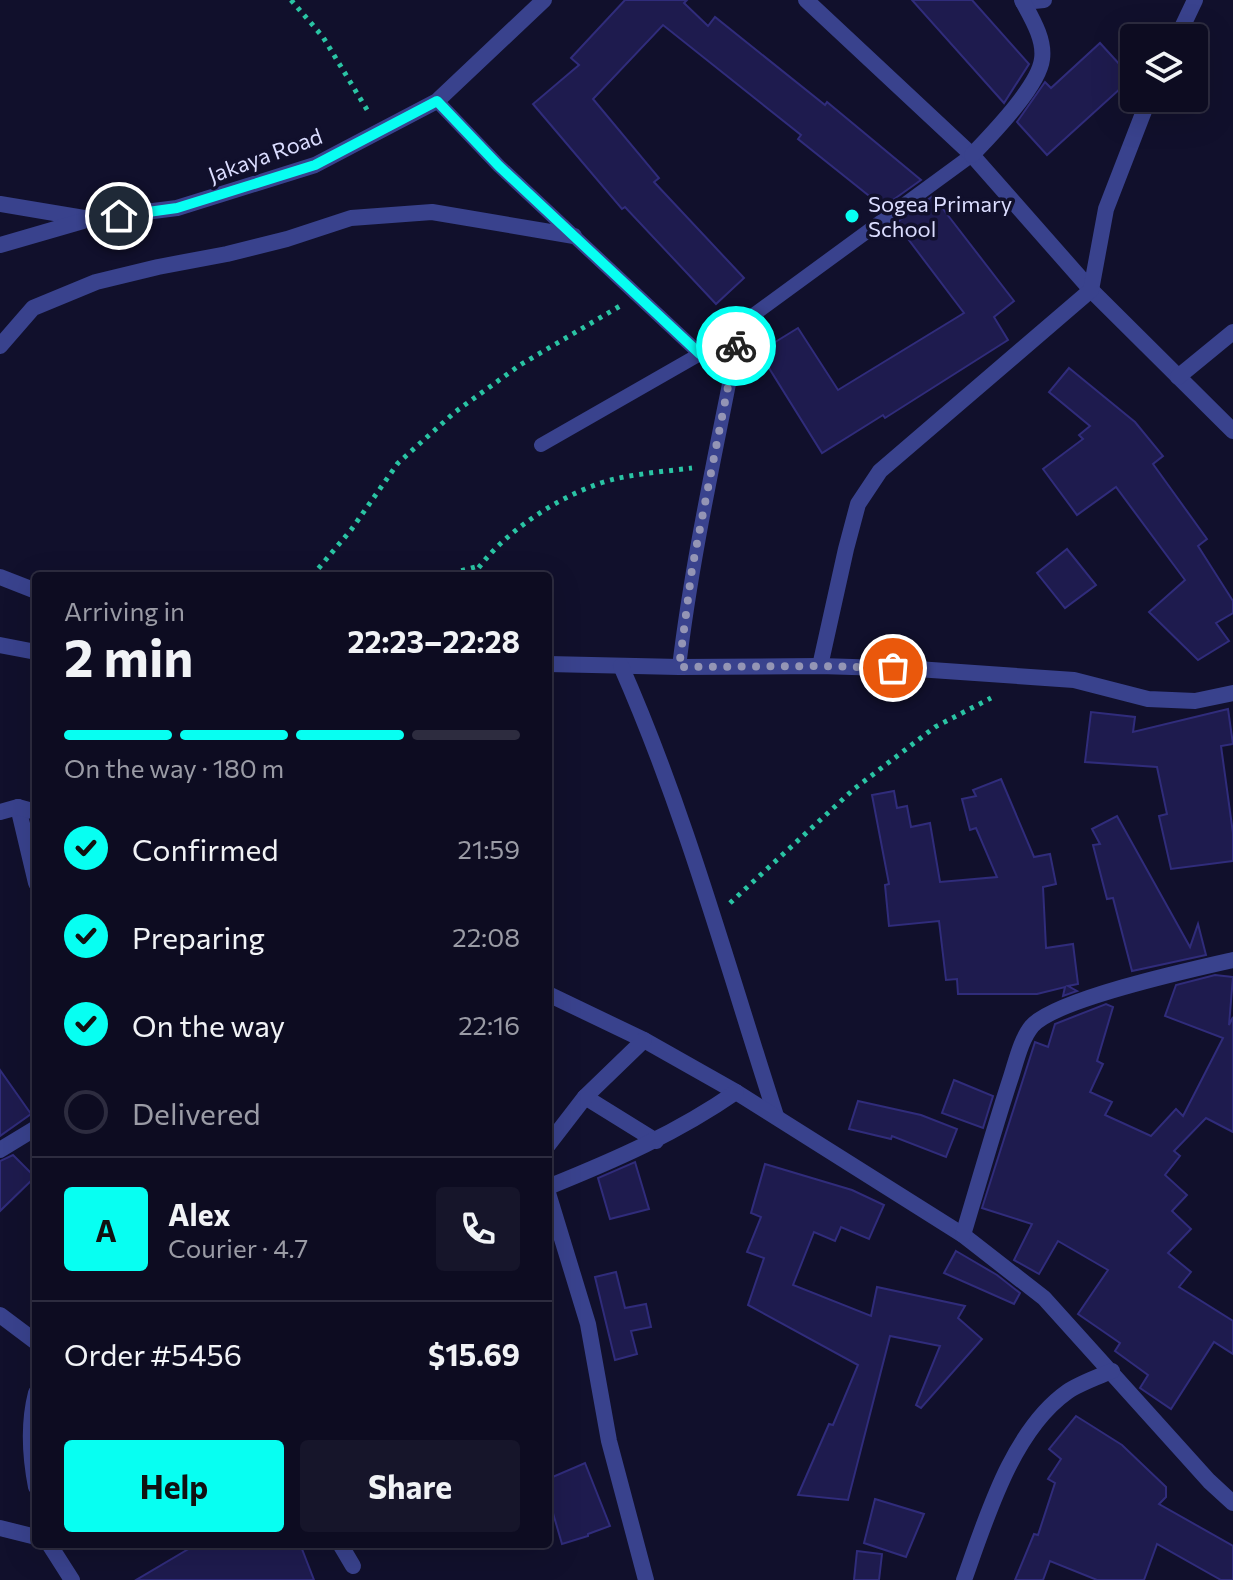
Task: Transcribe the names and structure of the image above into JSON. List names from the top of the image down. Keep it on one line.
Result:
{"streets":{"street":["Jakaya Road"]},"places":["Sogea Primary School"],"page":{"heading":["2 min","Arriving in","22:23–22:28"],"panel":["Alex","Courier · 4.7","Order #5456","$15.69"],"bar":"On the way · 180 m","list":[["Confirmed","21:59"],["Preparing","22:08"],["On the way","22:16"],"Delivered"],"round":"A","buttons":["Help","Share"]}}
